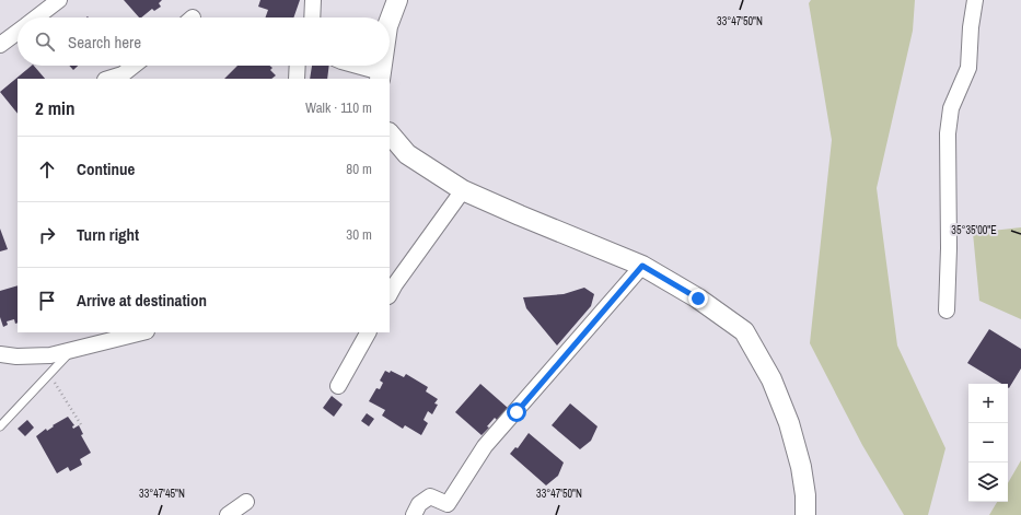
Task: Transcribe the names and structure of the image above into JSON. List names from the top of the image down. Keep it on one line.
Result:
{"page":{"search":"Search here","heading":["2 min","Walk · 110 m"],"list":[["Continue","80 m"],["Turn right","30 m"],"Arrive at destination"],"map_buttons":["+","−"]},"coordinates":["33°47'50\"N","35°35'00\"E","33°47'45\"N"]}
